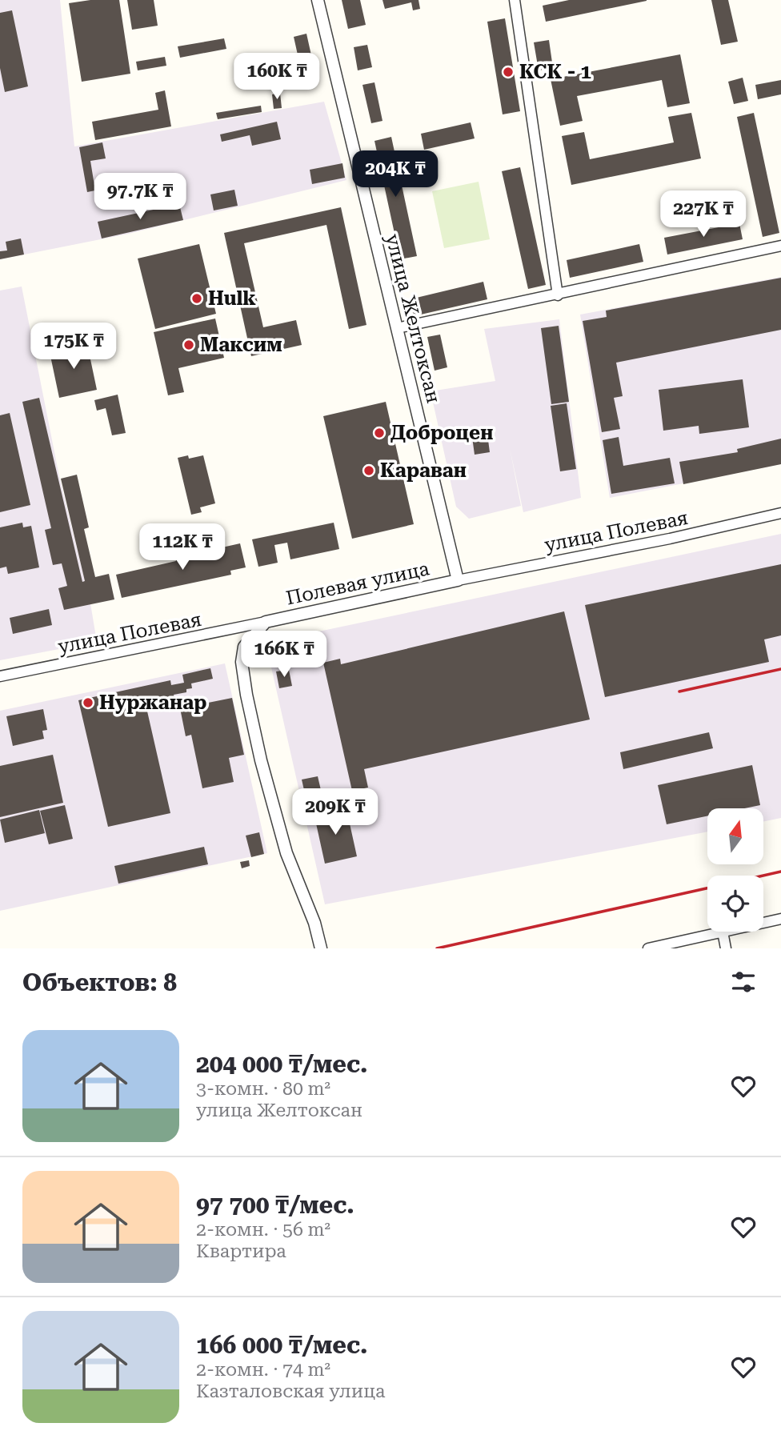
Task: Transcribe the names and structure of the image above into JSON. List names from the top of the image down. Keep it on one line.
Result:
{"streets":{"street":["улица Желтоксан","улица Полевая","Полевая улица"]},"crossings":[["улица Желтоксан","улица Полевая"],["улица Желтоксан","Полевая улица"],["улица Полевая","Полевая улица"]],"places":["КСК - 1","Hulk","Максим","Доброцен","Караван","Нуржанар"],"north":"top","page":{"price":["160K ₸","204K ₸","97.7K ₸","227K ₸","175K ₸","112K ₸","166K ₸","209K ₸"],"heading":"Объектов: 8","list":[{"name":"204 000 ₸/мес.","note":"3-комн. · 80 m² · улица Желтоксан"},{"name":"97 700 ₸/мес.","note":"2-комн. · 56 m² · Квартира"},{"name":"166 000 ₸/мес.","note":"2-комн. · 74 m² · Казталовская улица"}]}}
